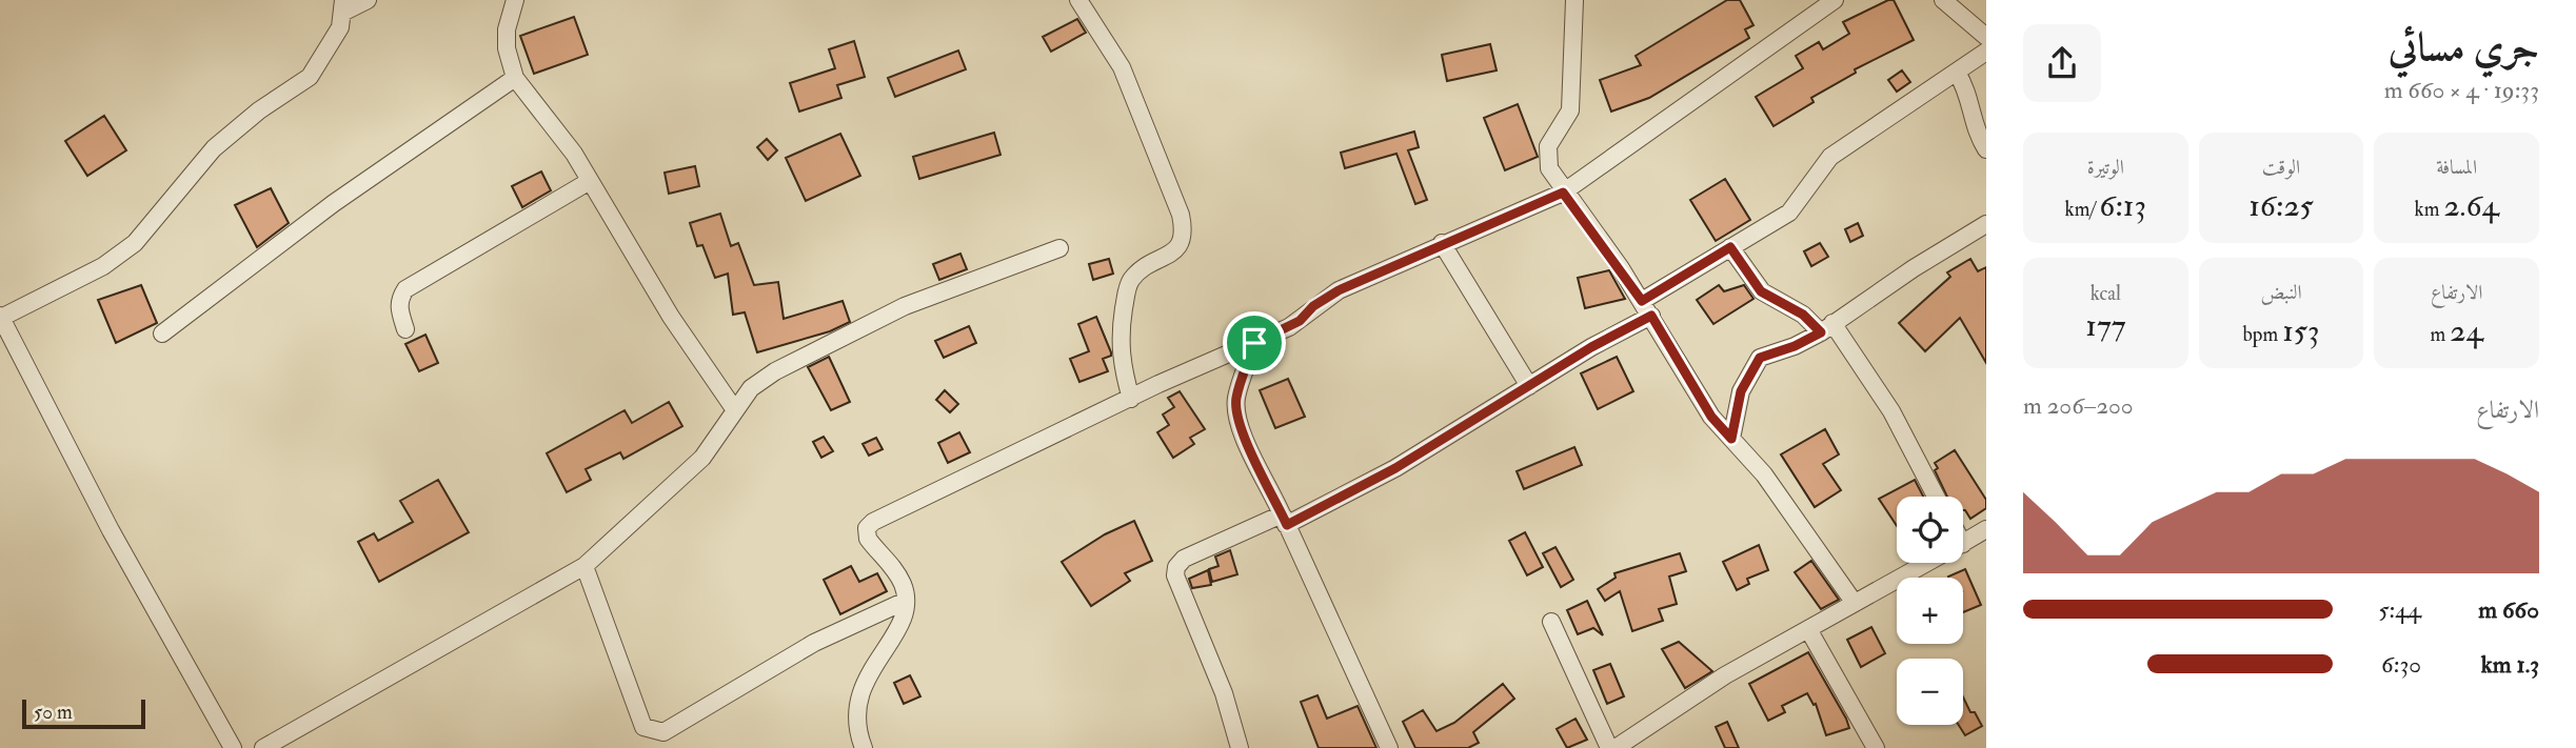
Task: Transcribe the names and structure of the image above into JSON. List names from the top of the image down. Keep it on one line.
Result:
{"scale_bar":"50 m","page":{"heading":["جري مسائي","19:33 · 4 × 660 m"],"stats":[["المسافة","2.64 km"],["الوقت","16:25"],["الوتيرة","6:13 /km"],["الارتفاع","24 m"],["النبض","153 bpm"],["kcal","177"]],"chart":["الارتفاع","200–206 m"],"map_buttons":["+","−"],"list":[{"name":"660 m","note":"5:44"},{"name":"1.3 km","note":"6:30"}],"scale":"50 m"}}
